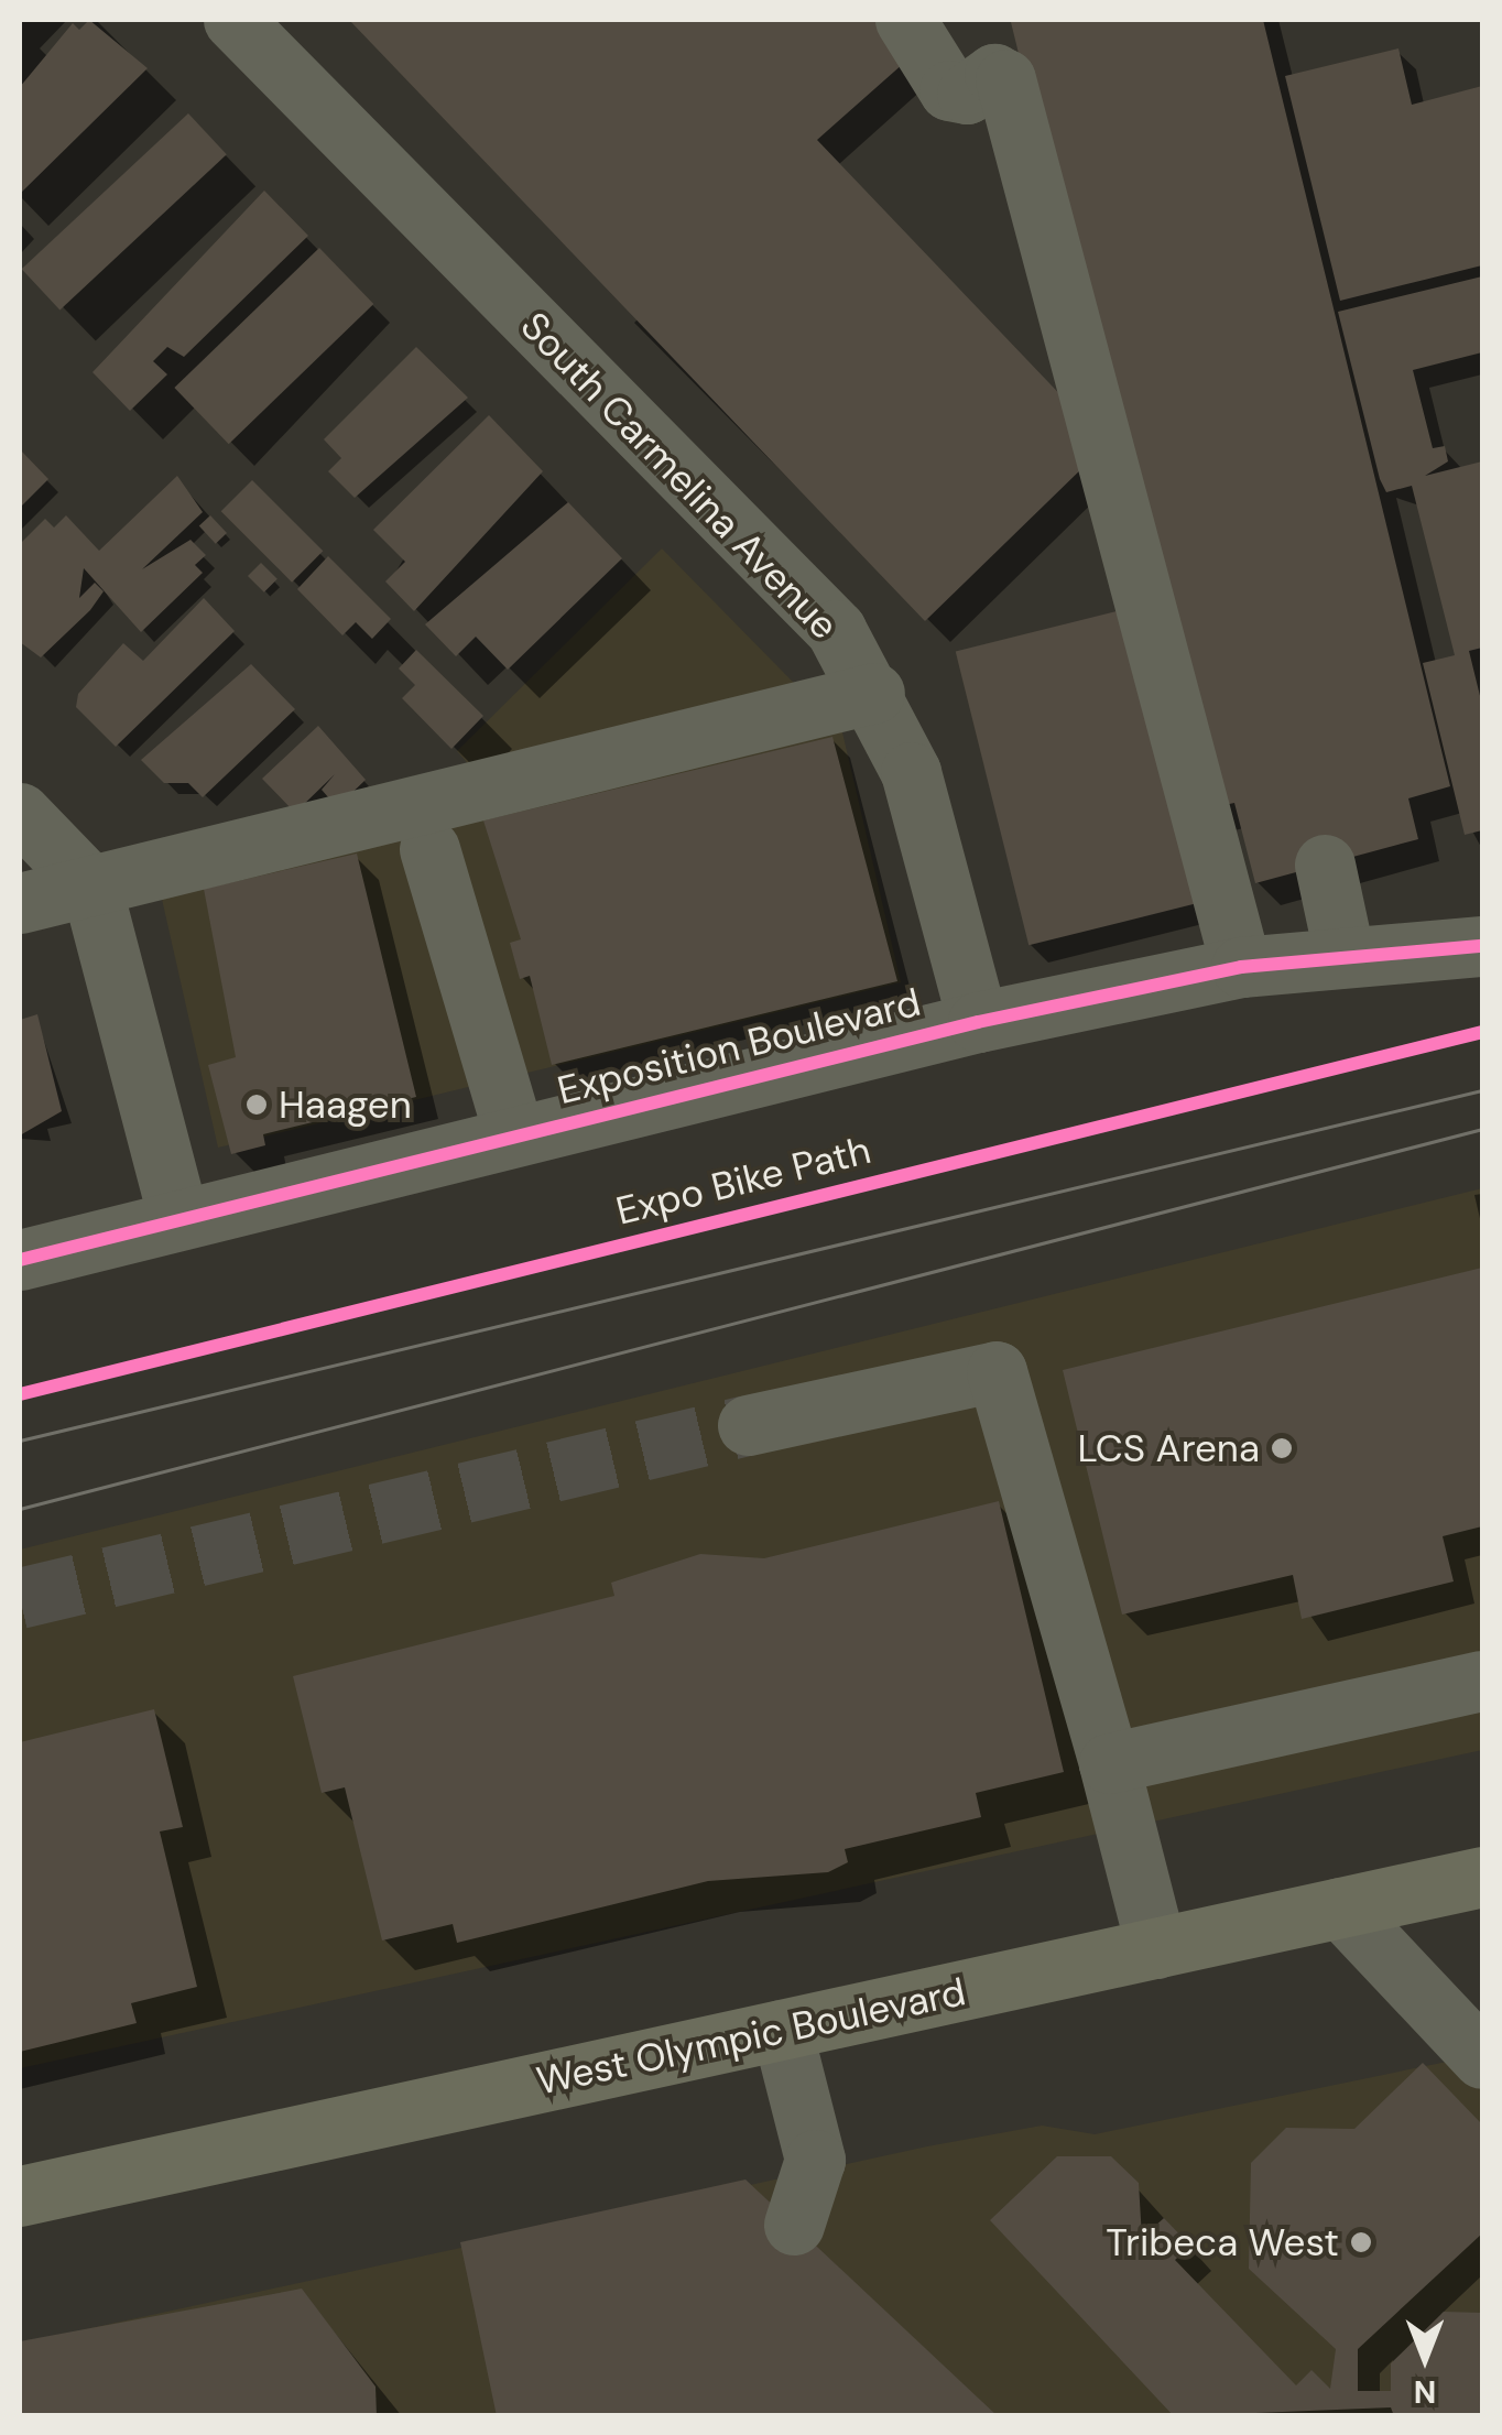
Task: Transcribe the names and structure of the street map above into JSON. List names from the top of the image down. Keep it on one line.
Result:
{"streets":{"main road":["West Olympic Boulevard"],"street":["South Carmelina Avenue","Exposition Boulevard"],"cycle path":["Expo Bike Path"]},"crossings":[["South Carmelina Avenue","Exposition Boulevard"]],"places":["Haagen","LCS Arena","Tribeca West"],"north":"bottom"}
